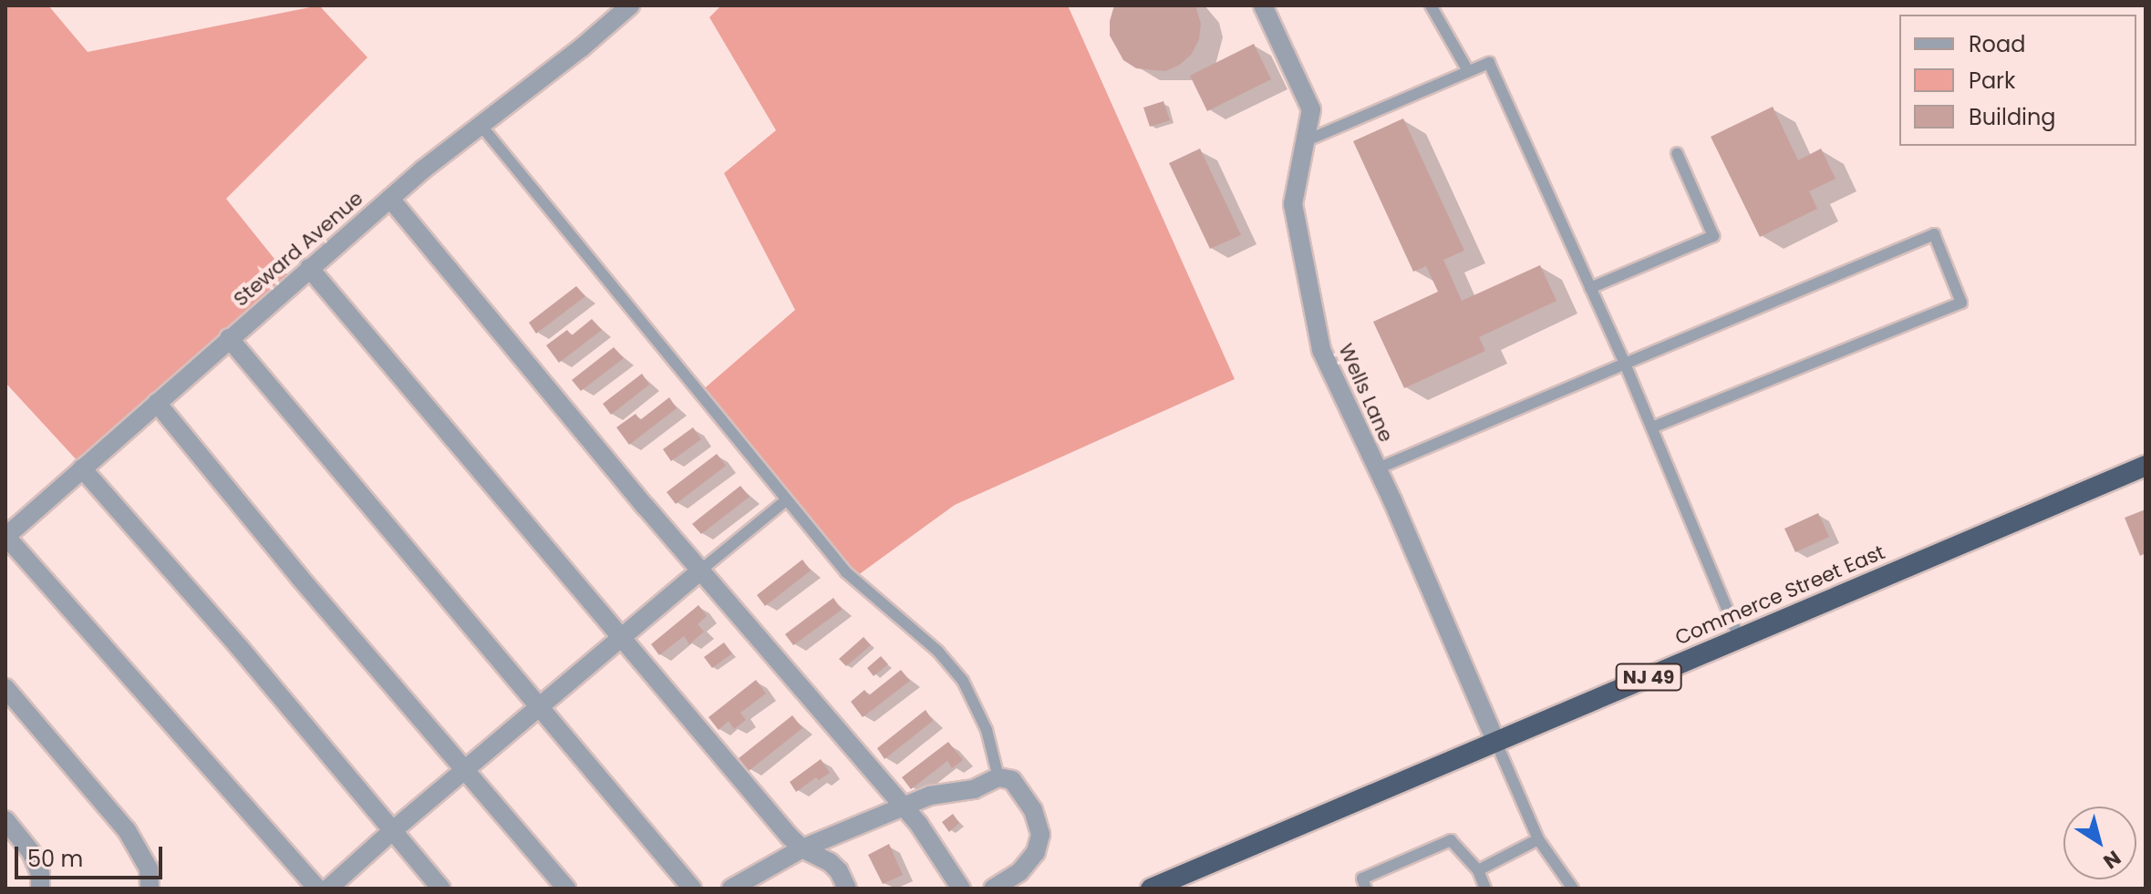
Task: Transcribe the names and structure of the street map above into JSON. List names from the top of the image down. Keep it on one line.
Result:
{"streets":{"highway":["Commerce Street East","NJ 49"],"street":["Steward Avenue","Wells Lane"]},"crossings":[["Wells Lane","Commerce Street East"]],"legend":["Road","Park","Building"],"scale_bar":"50 m","north":"bottom right"}
